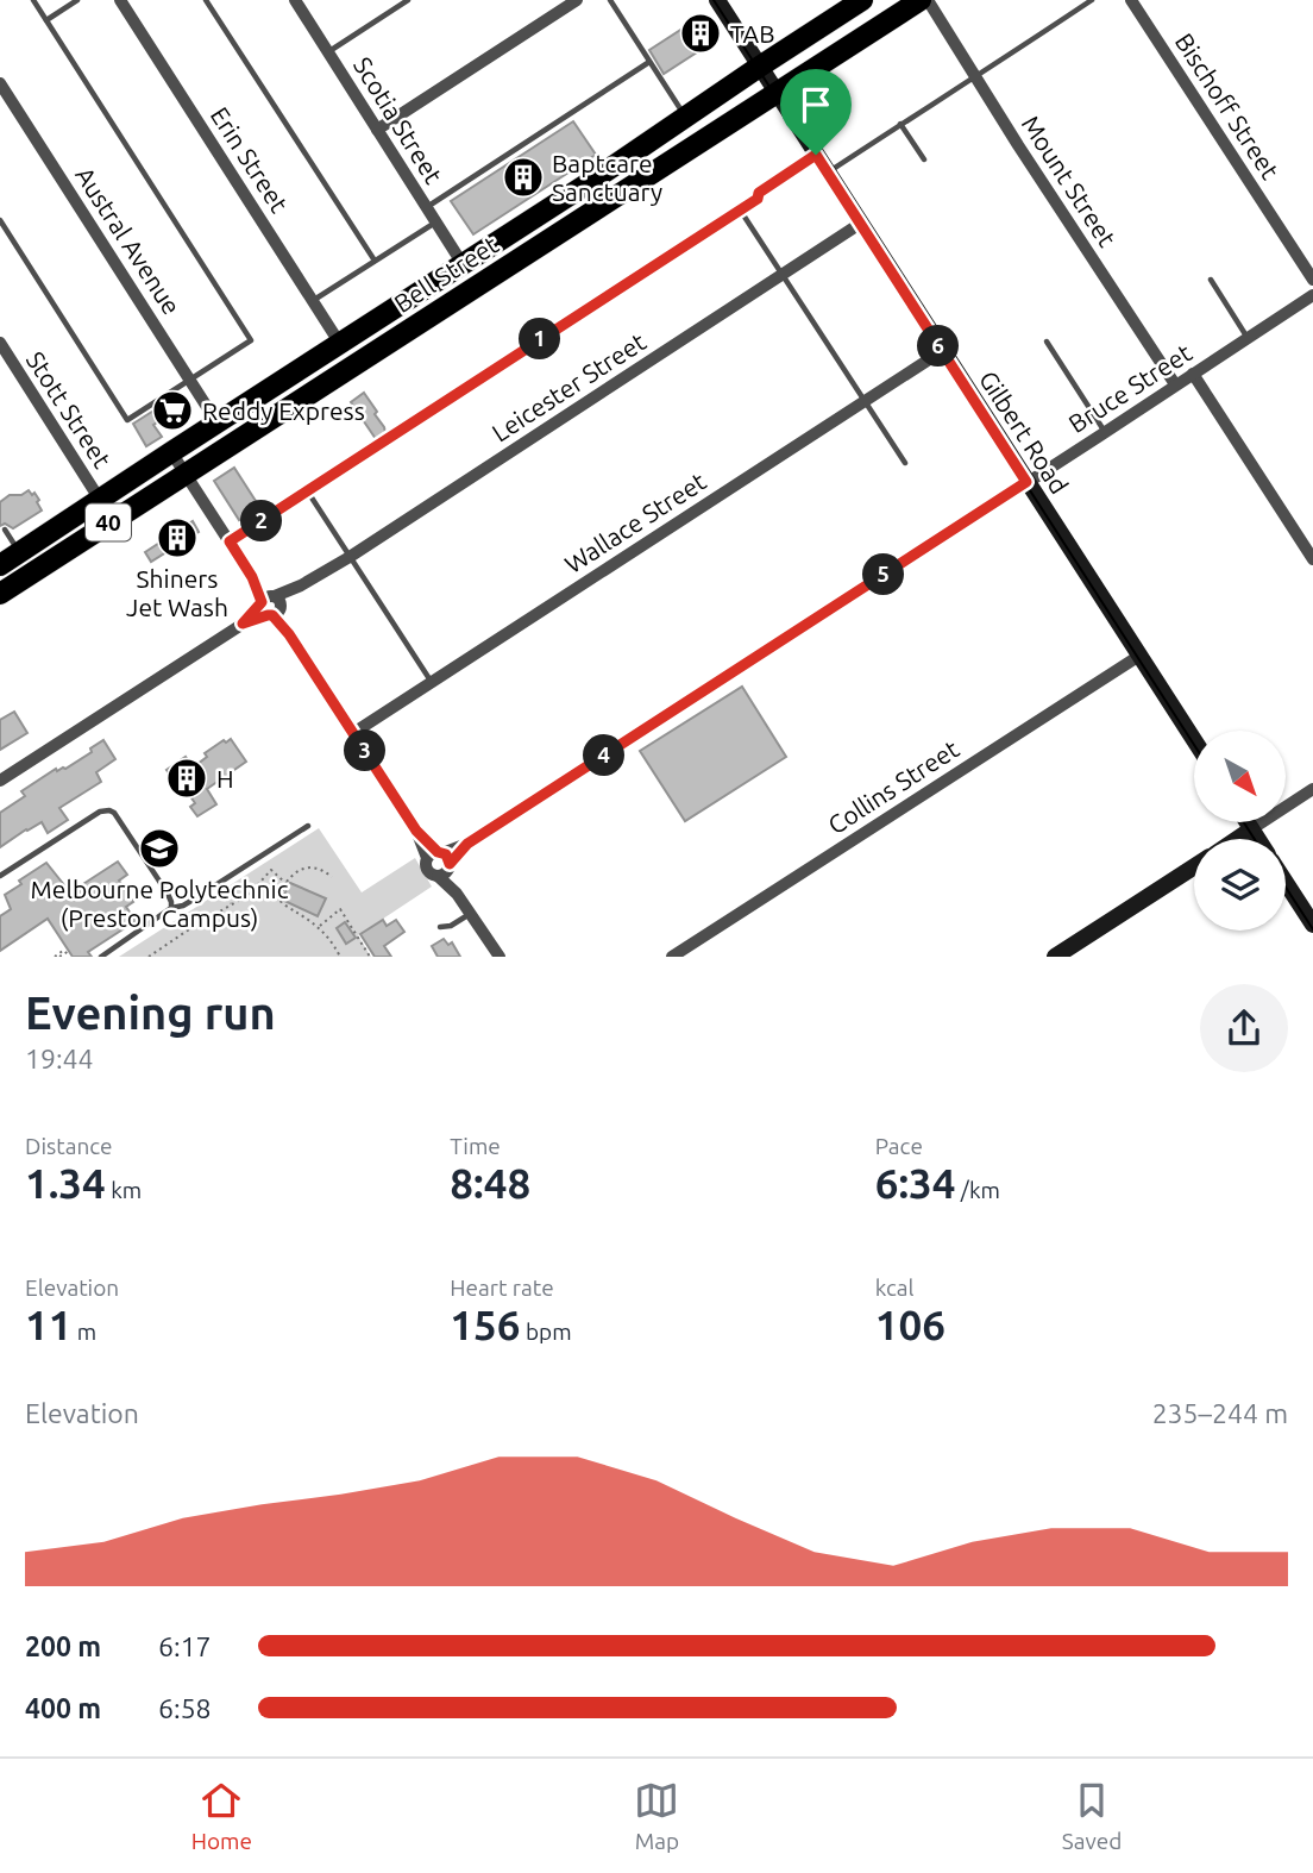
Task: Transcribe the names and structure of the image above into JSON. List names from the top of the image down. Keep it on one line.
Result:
{"streets":{"highway":["Bell Street","40"],"street":["Bischoff Street","Scotia Street","Erin Street","Mount Street","Austral Avenue","Leicester Street","Bruce Street","Stott Street","Gilbert Road","Wallace Street","Collins Street"]},"crossings":[["Scotia Street","Bell Street"],["Erin Street","Bell Street"],["Mount Street","Bell Street"],["Mount Street","Bruce Street"],["Austral Avenue","Bell Street"],["Bell Street","Stott Street"],["Bell Street","Gilbert Road"],["Leicester Street","Gilbert Road"],["Bruce Street","Gilbert Road"],["Gilbert Road","Wallace Street"],["Gilbert Road","Collins Street"]],"places":{"building":["TAB","Baptcare Sanctuary","Shiners Jet Wash","H"],"supermarket":["Reddy Express"],"school or university":["Melbourne Polytechnic (Preston Campus)"]},"north":"bottom right","page":{"pins":["1","6","2","5","3","4"],"heading":["Evening run","19:44"],"stats":[["Distance","1.34 km"],["Time","8:48"],["Pace","6:34 /km"],["Elevation","11 m"],["Heart rate","156 bpm"],["kcal","106"]],"chart":["Elevation","235–244 m"],"list":[{"name":"200 m","note":"6:17"},{"name":"400 m","note":"6:58"}],"tabs":["Home","Map","Saved"]}}
